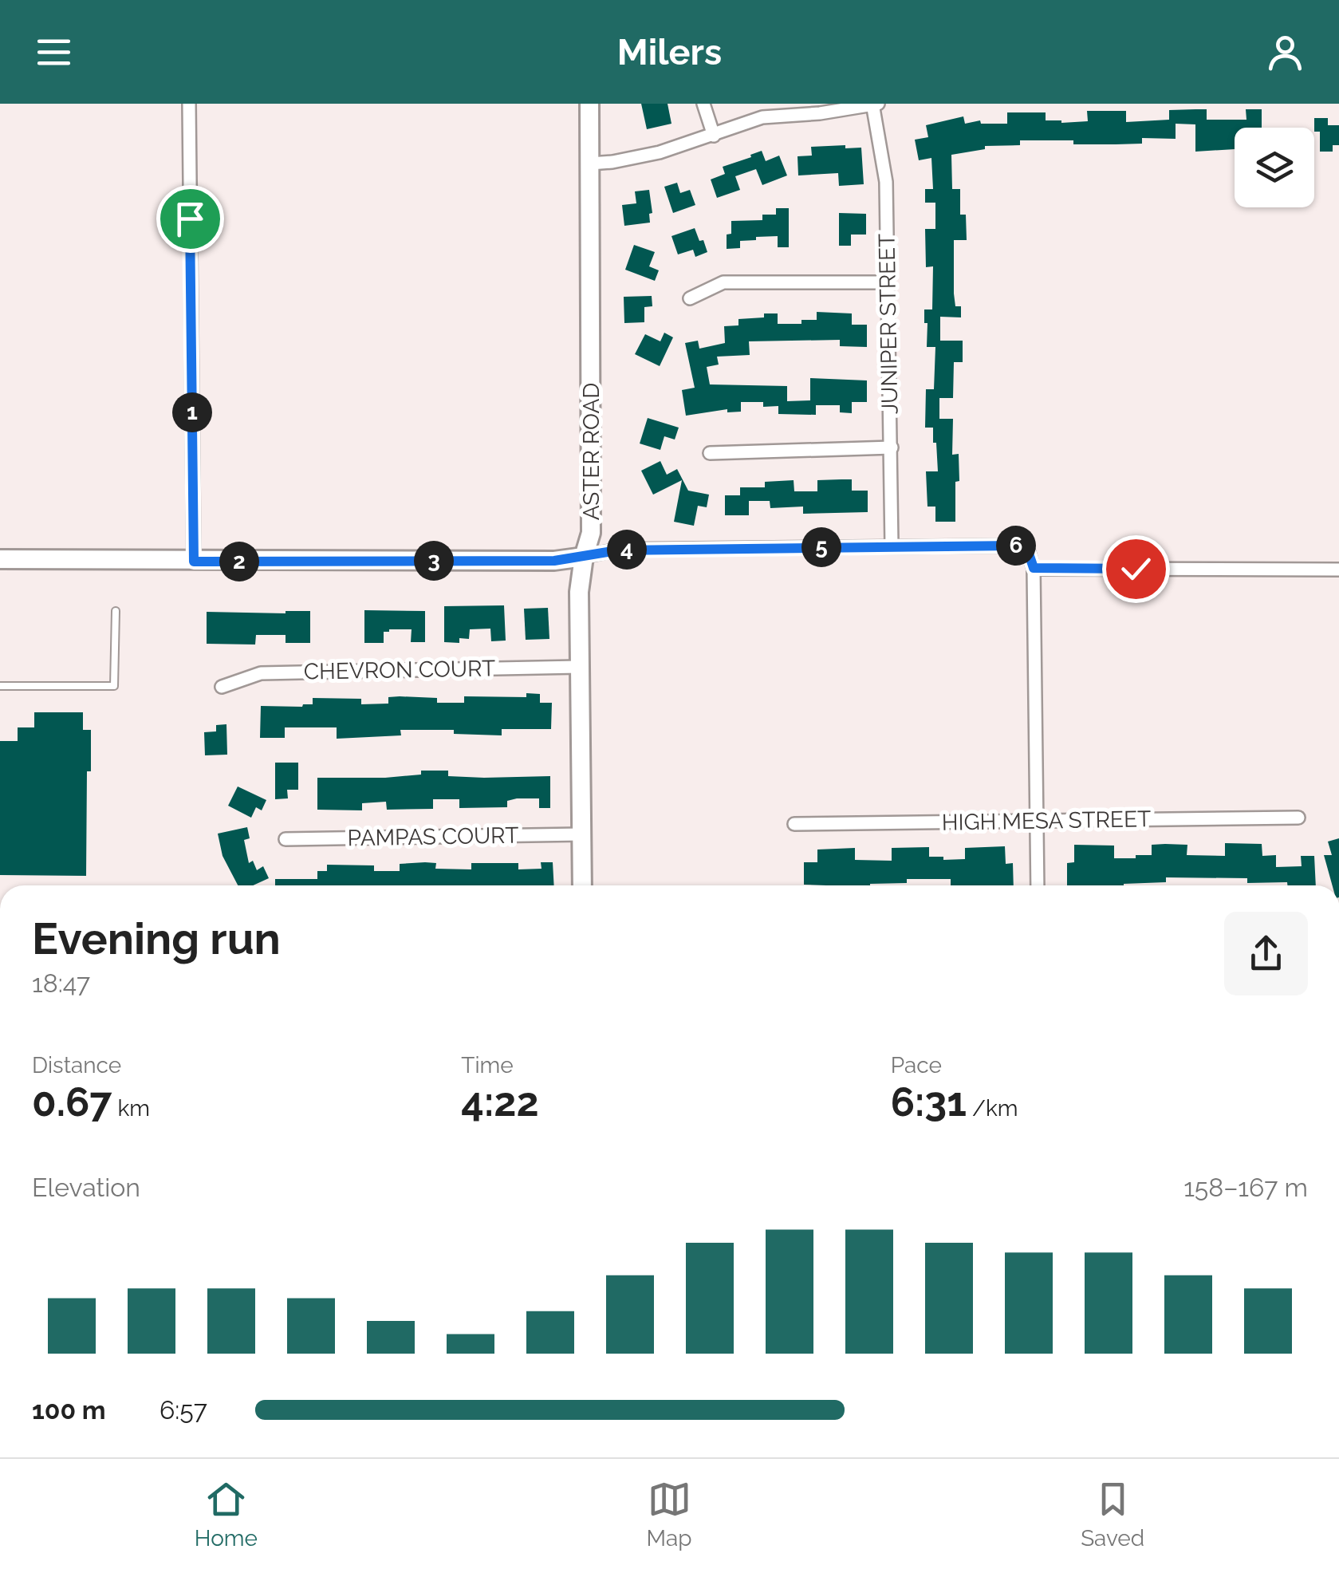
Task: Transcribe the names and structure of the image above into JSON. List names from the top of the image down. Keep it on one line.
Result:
{"streets":{"main road":["ASTER ROAD"],"street":["JUNIPER STREET","CHEVRON COURT","HIGH MESA STREET","PAMPAS COURT"]},"crossings":[["ASTER ROAD","CHEVRON COURT"],["ASTER ROAD","PAMPAS COURT"]],"page":{"header":"Milers","pins":["1","6","5","4","3","2"],"heading":["Evening run","18:47"],"stats":[["Distance","0.67 km"],["Time","4:22"],["Pace","6:31 /km"]],"chart":["Elevation","158–167 m"],"list":[{"name":"100 m","note":"6:57"}],"tabs":["Home","Map","Saved"]}}
